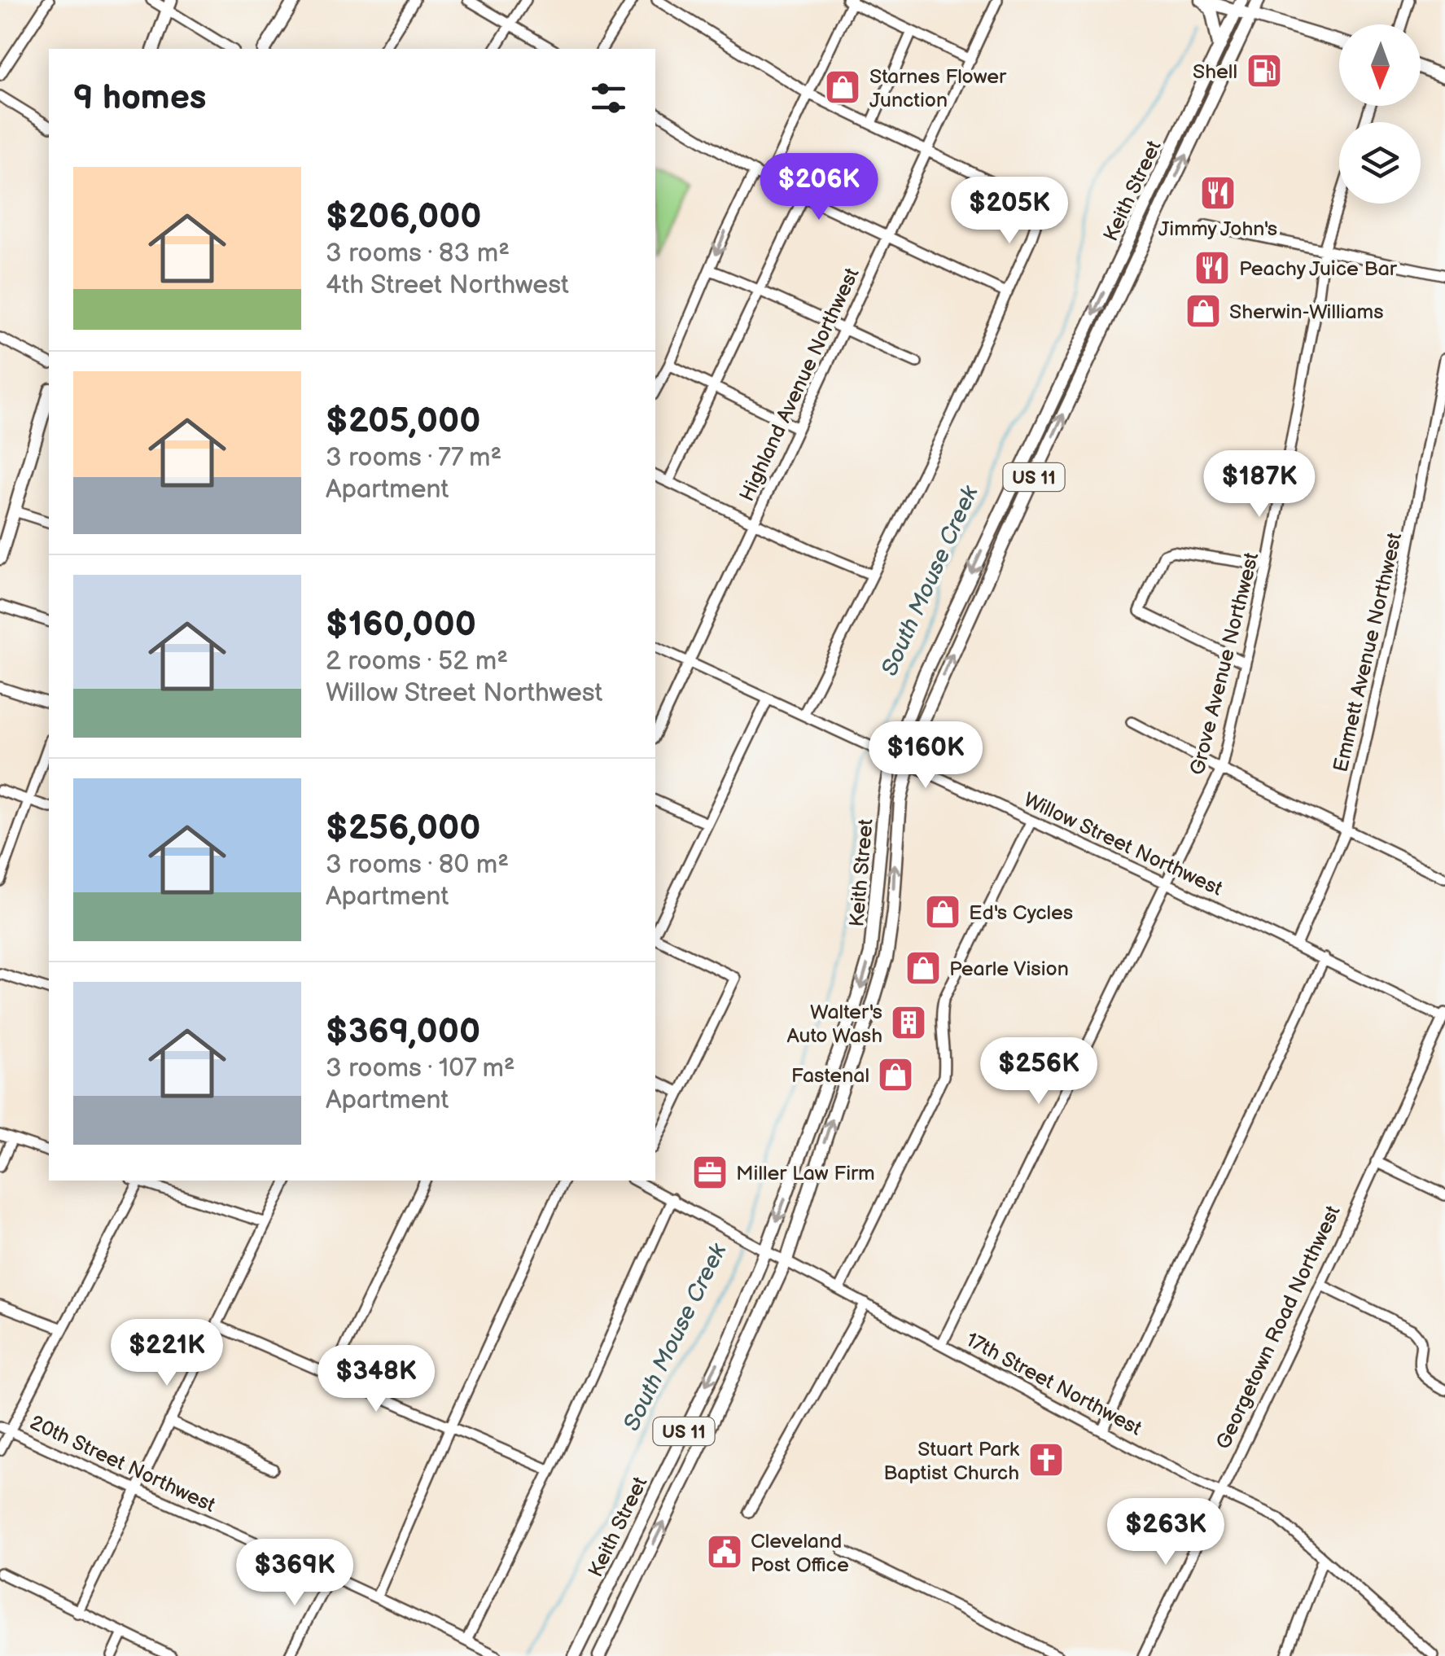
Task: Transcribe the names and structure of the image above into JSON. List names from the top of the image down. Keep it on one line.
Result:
{"streets":{"main road":["Keith Street","US 11"],"street":["Highland Avenue Northwest","Emmett Avenue Northwest","Grove Avenue Northwest","Willow Street Northwest","Georgetown Road Northwest","17th Street Northwest","20th Street Northwest"]},"crossings":[["Keith Street","US 11"],["Keith Street","Willow Street Northwest"],["Keith Street","17th Street Northwest"],["Highland Avenue Northwest","Willow Street Northwest"],["Emmett Avenue Northwest","Willow Street Northwest"],["Grove Avenue Northwest","Willow Street Northwest"],["Grove Avenue Northwest","17th Street Northwest"],["Willow Street Northwest","Georgetown Road Northwest"],["Georgetown Road Northwest","17th Street Northwest"]],"water":["South Mouse Creek"],"places":{"fuel station":["Shell"],"shop":["Starnes Flower Junction","Sherwin-Williams","Ed's Cycles","Pearle Vision","Fastenal"],"restaurant":["Jimmy John's","Peachy Juice Bar"],"building":["Walter's Auto Wash"],"office":["Miller Law Firm"],"church":["Stuart Park Baptist Church"],"public building":["Cleveland Post Office"]},"north":"bottom","page":{"heading":"9 homes","list":[{"name":"$206,000","note":"3 rooms · 83 m² · 4th Street Northwest"},{"name":"$205,000","note":"3 rooms · 77 m² · Apartment"},{"name":"$160,000","note":"2 rooms · 52 m² · Willow Street Northwest"},{"name":"$256,000","note":"3 rooms · 80 m² · Apartment"},{"name":"$369,000","note":"3 rooms · 107 m² · Apartment"}],"price":["$206K","$205K","$187K","$160K","$256K","$221K","$348K","$263K","$369K"]}}
